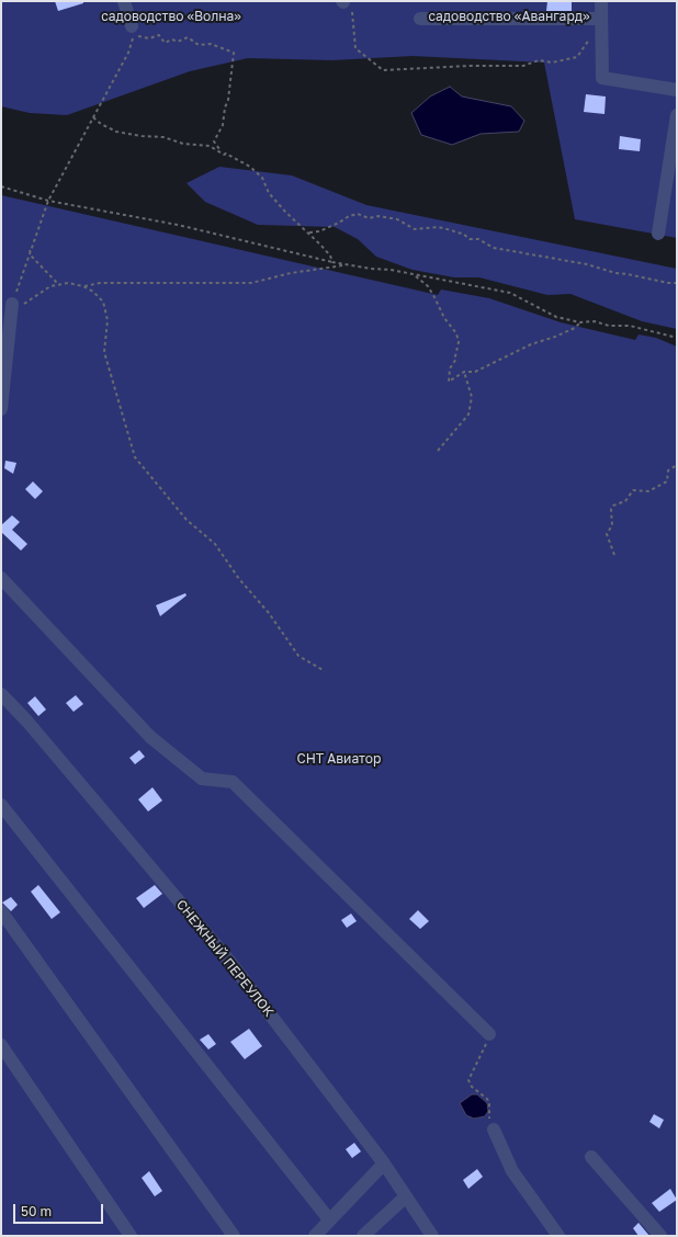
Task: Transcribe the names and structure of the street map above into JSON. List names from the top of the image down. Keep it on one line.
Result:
{"streets":{"street":["СНЕЖНЫЙ ПЕРЕУЛОК"]},"parks":["садоводство «Волна»","садоводство «Авангард»","СНТ Авиатор"],"scale_bar":"50 m"}
